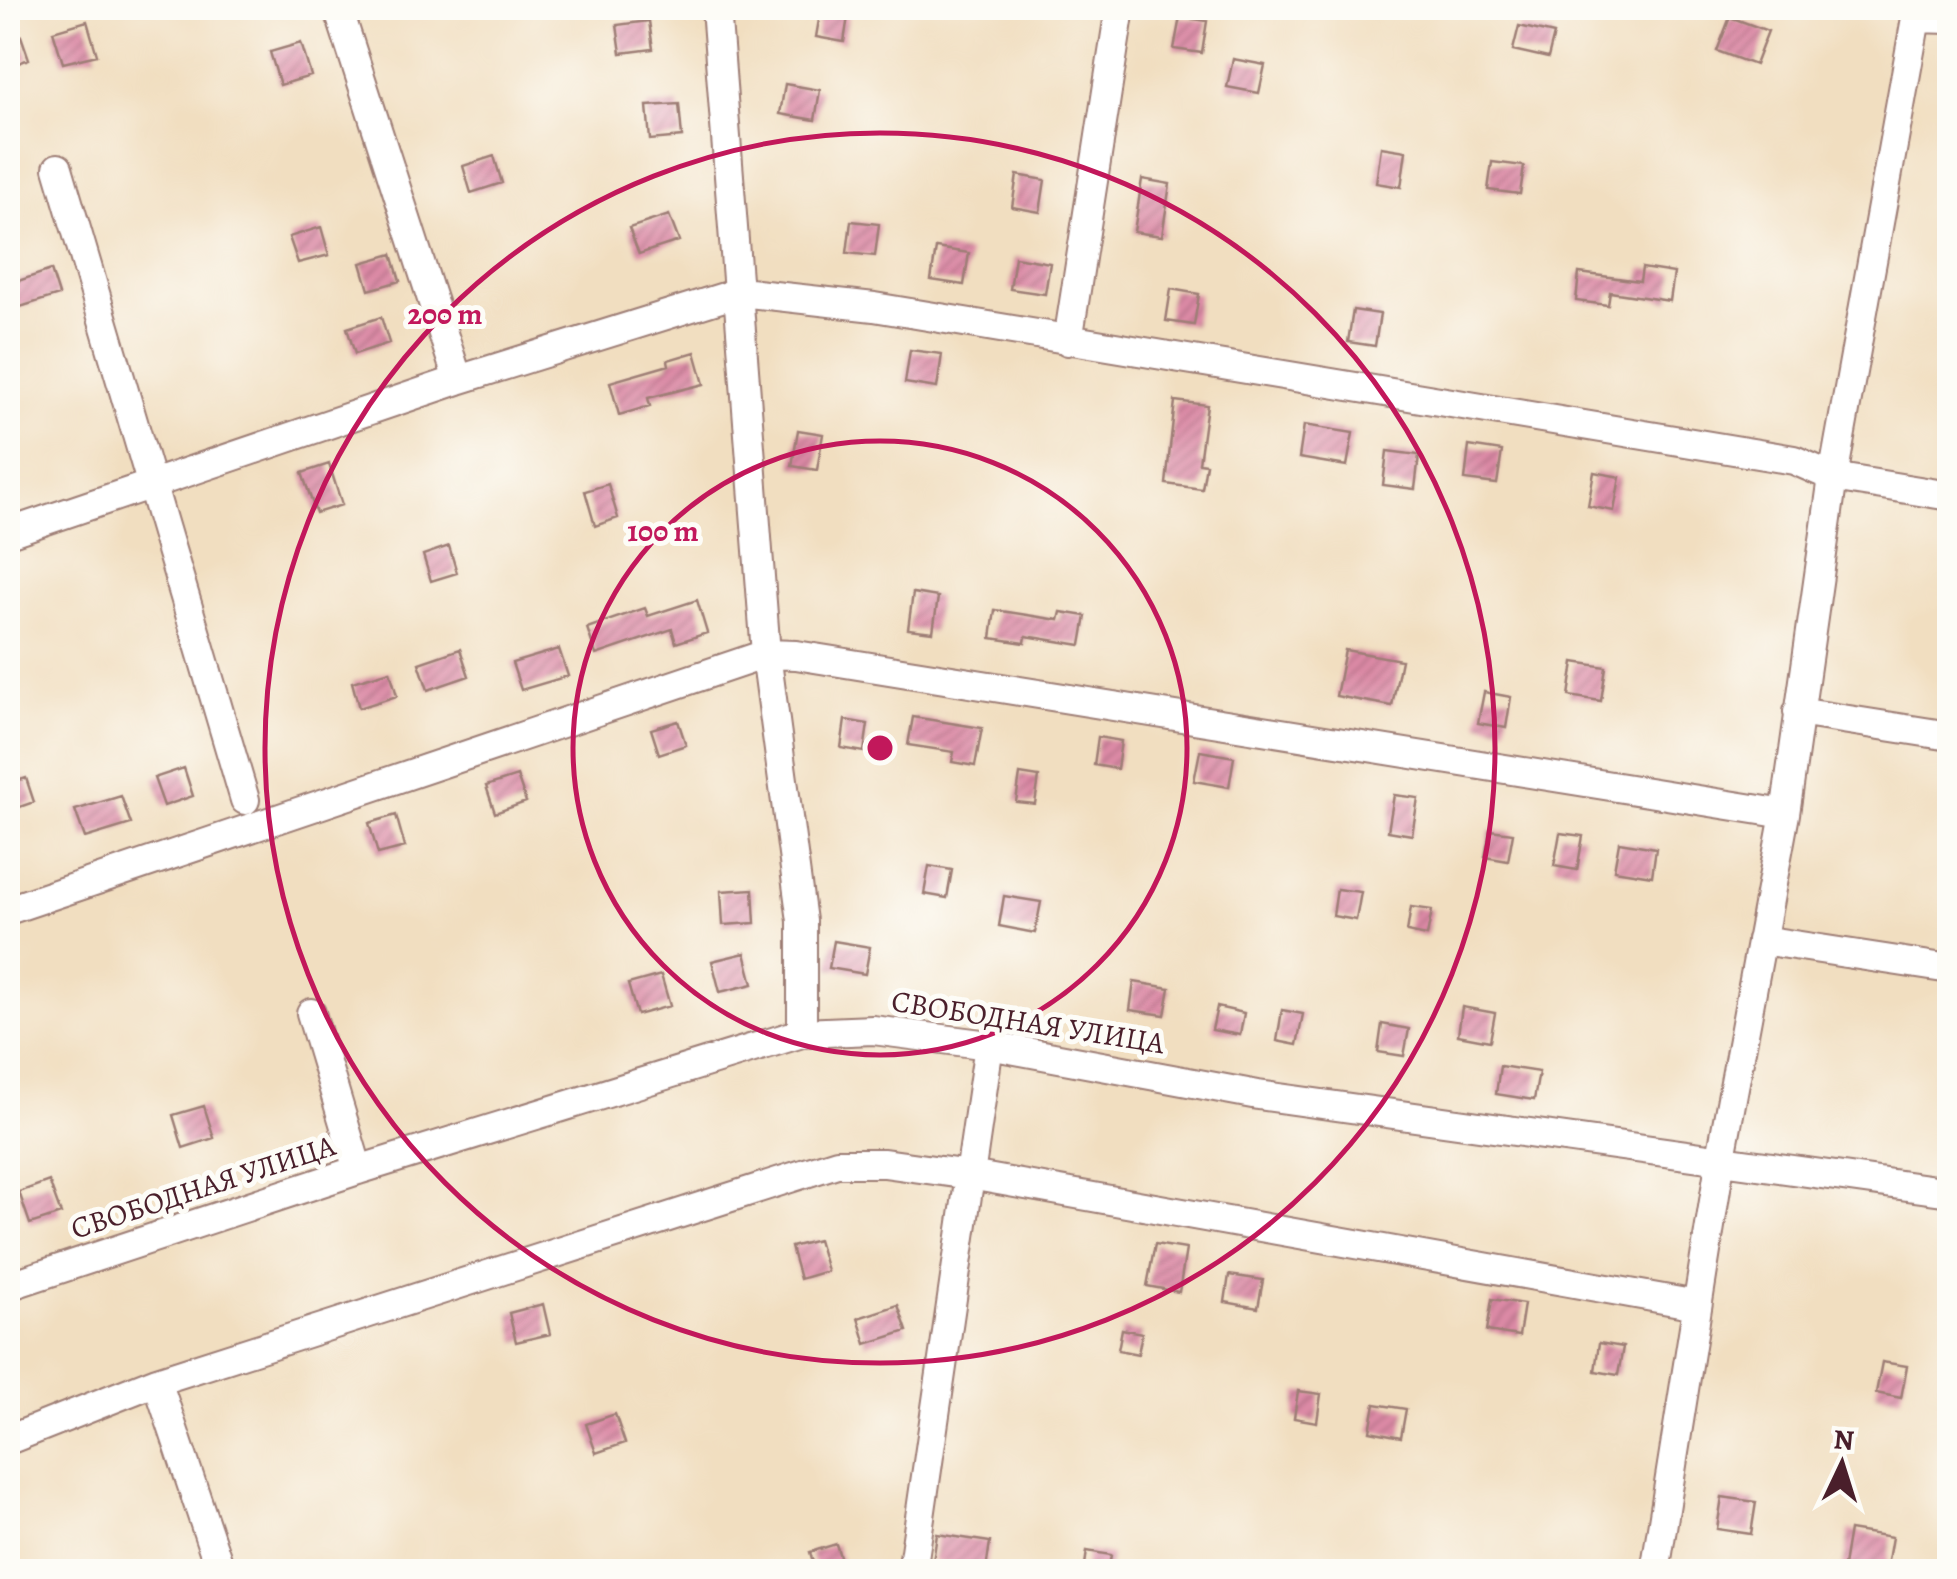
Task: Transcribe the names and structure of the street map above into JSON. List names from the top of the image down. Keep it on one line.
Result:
{"streets":{"street":["СВОБОДНАЯ УЛИЦА"]},"north":"top","rings":["200 m","100 m"]}
